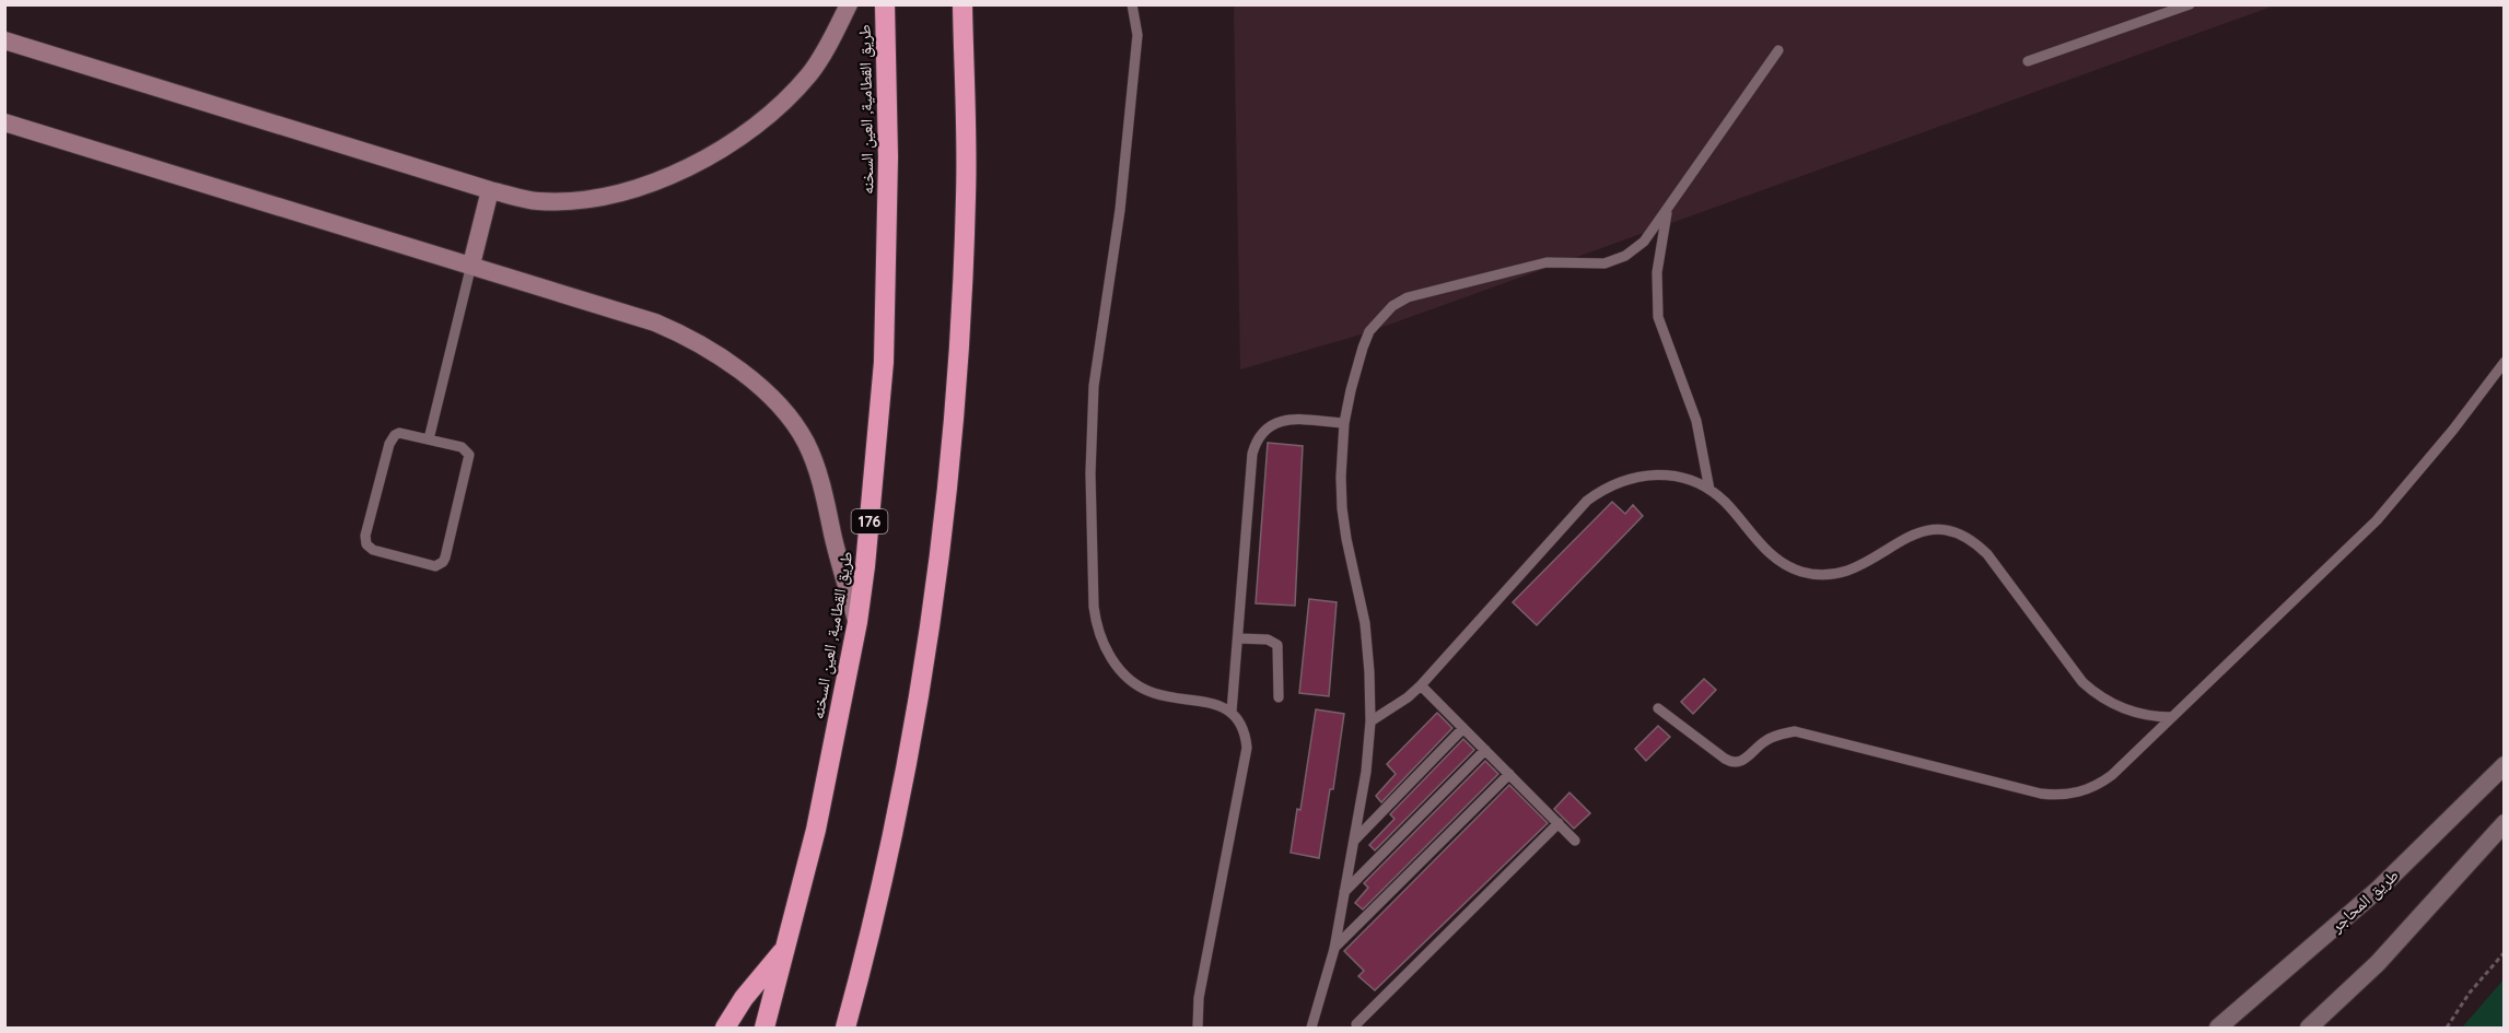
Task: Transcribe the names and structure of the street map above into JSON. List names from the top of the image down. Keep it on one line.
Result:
{"streets":{"highway":["طريق القطامية, العين السخنه","176"],"street":["طريق المحاجر"]}}
